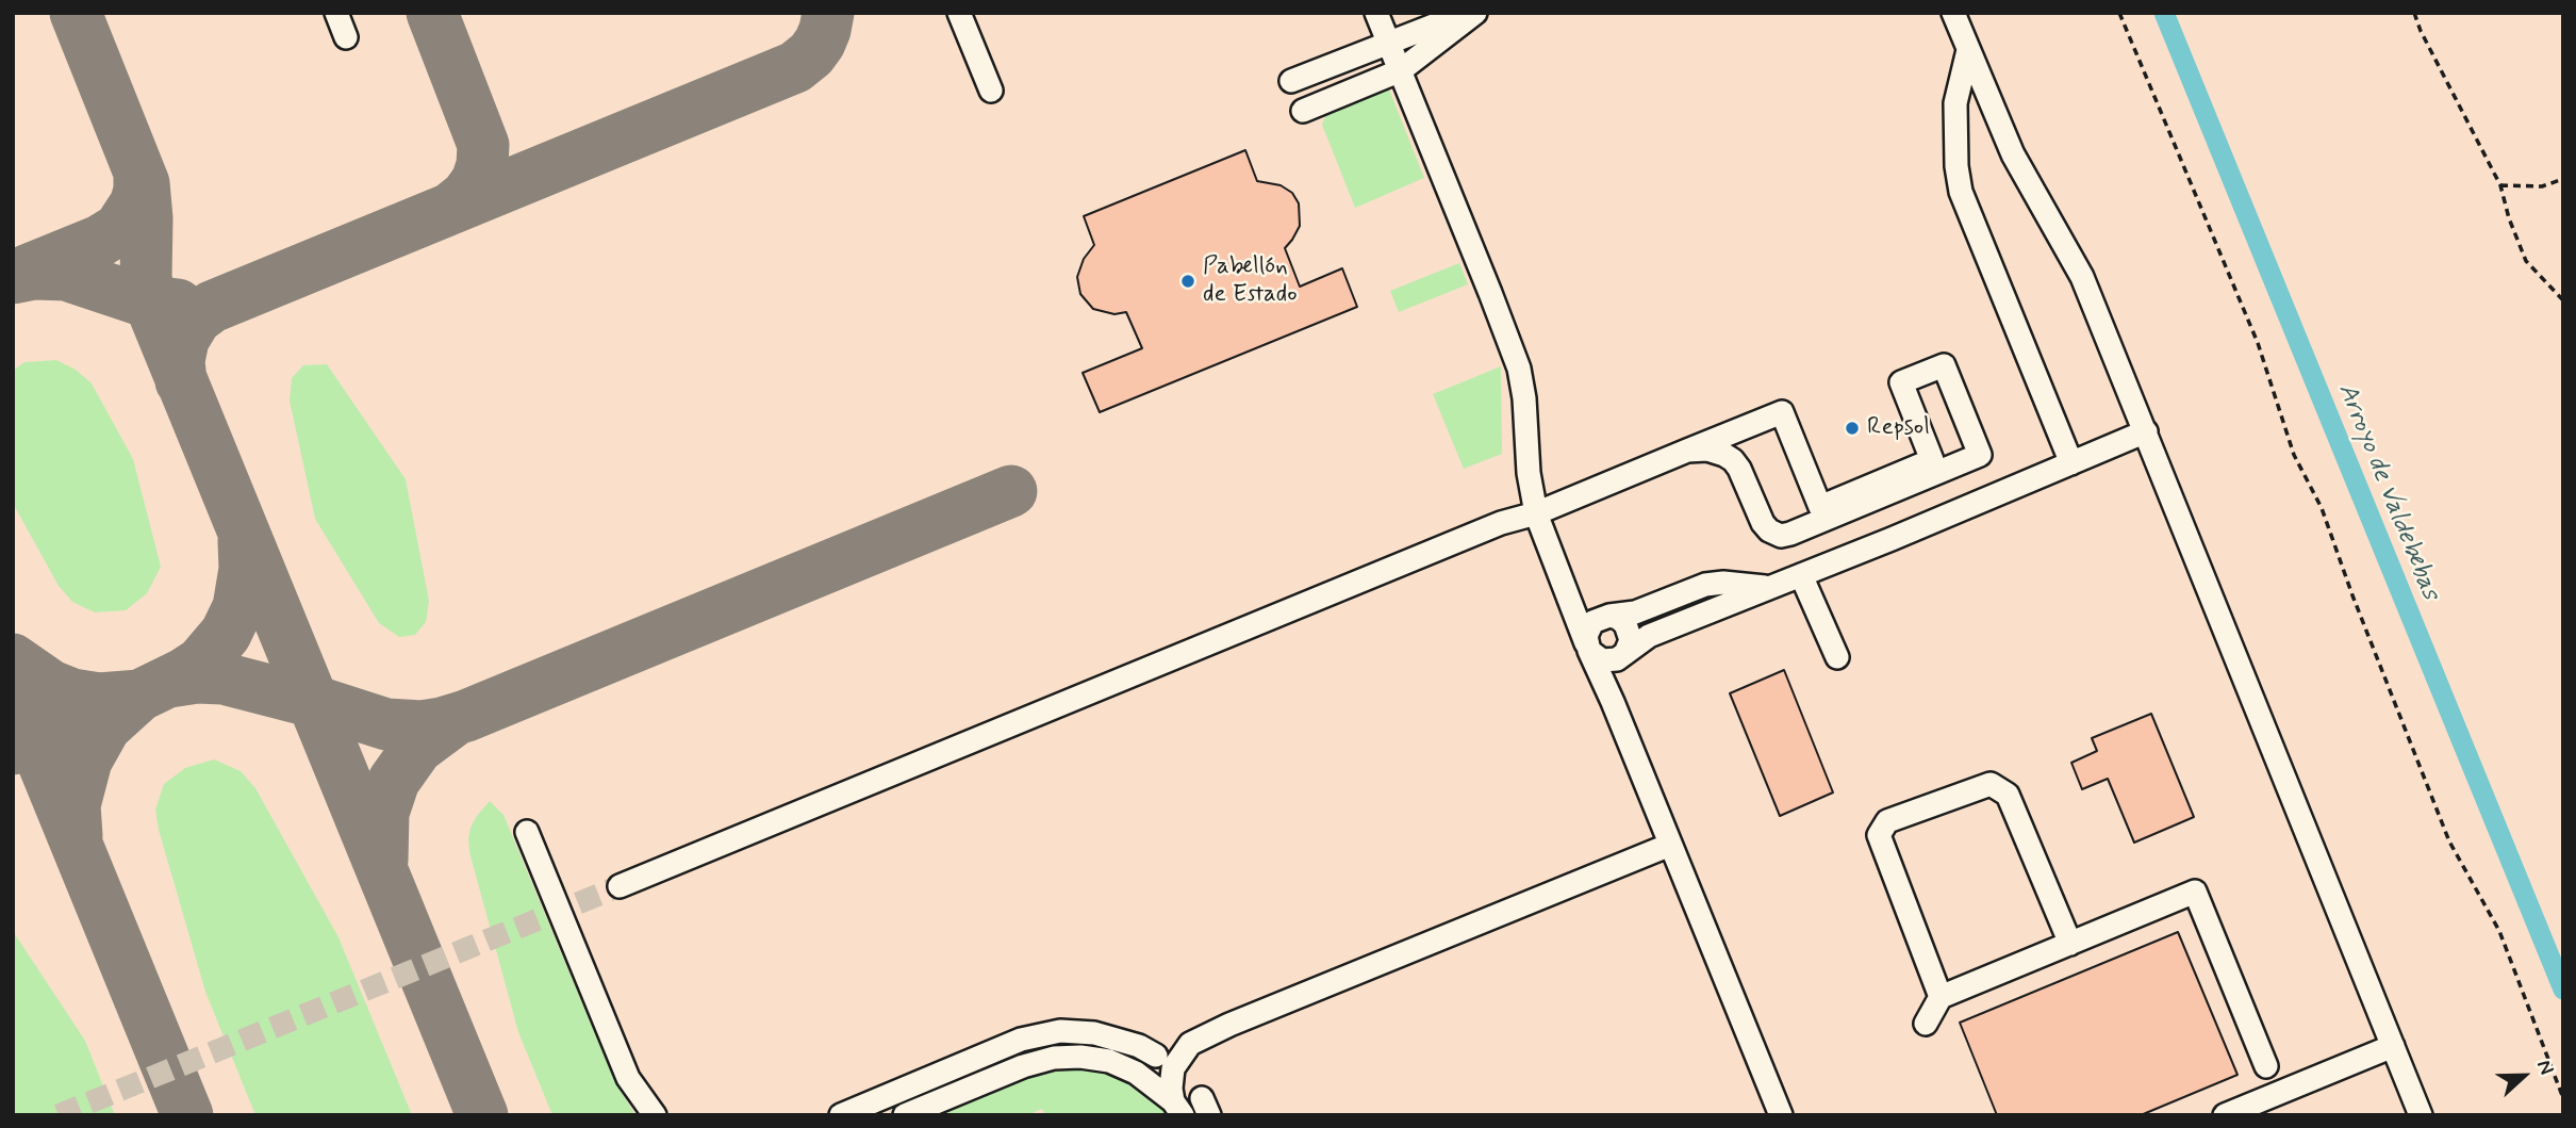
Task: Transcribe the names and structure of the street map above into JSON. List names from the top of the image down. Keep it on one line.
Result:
{"water":["Arroyo de Valdebebas"],"places":["Pabellón de Estado","Repsol"],"north":"right"}
